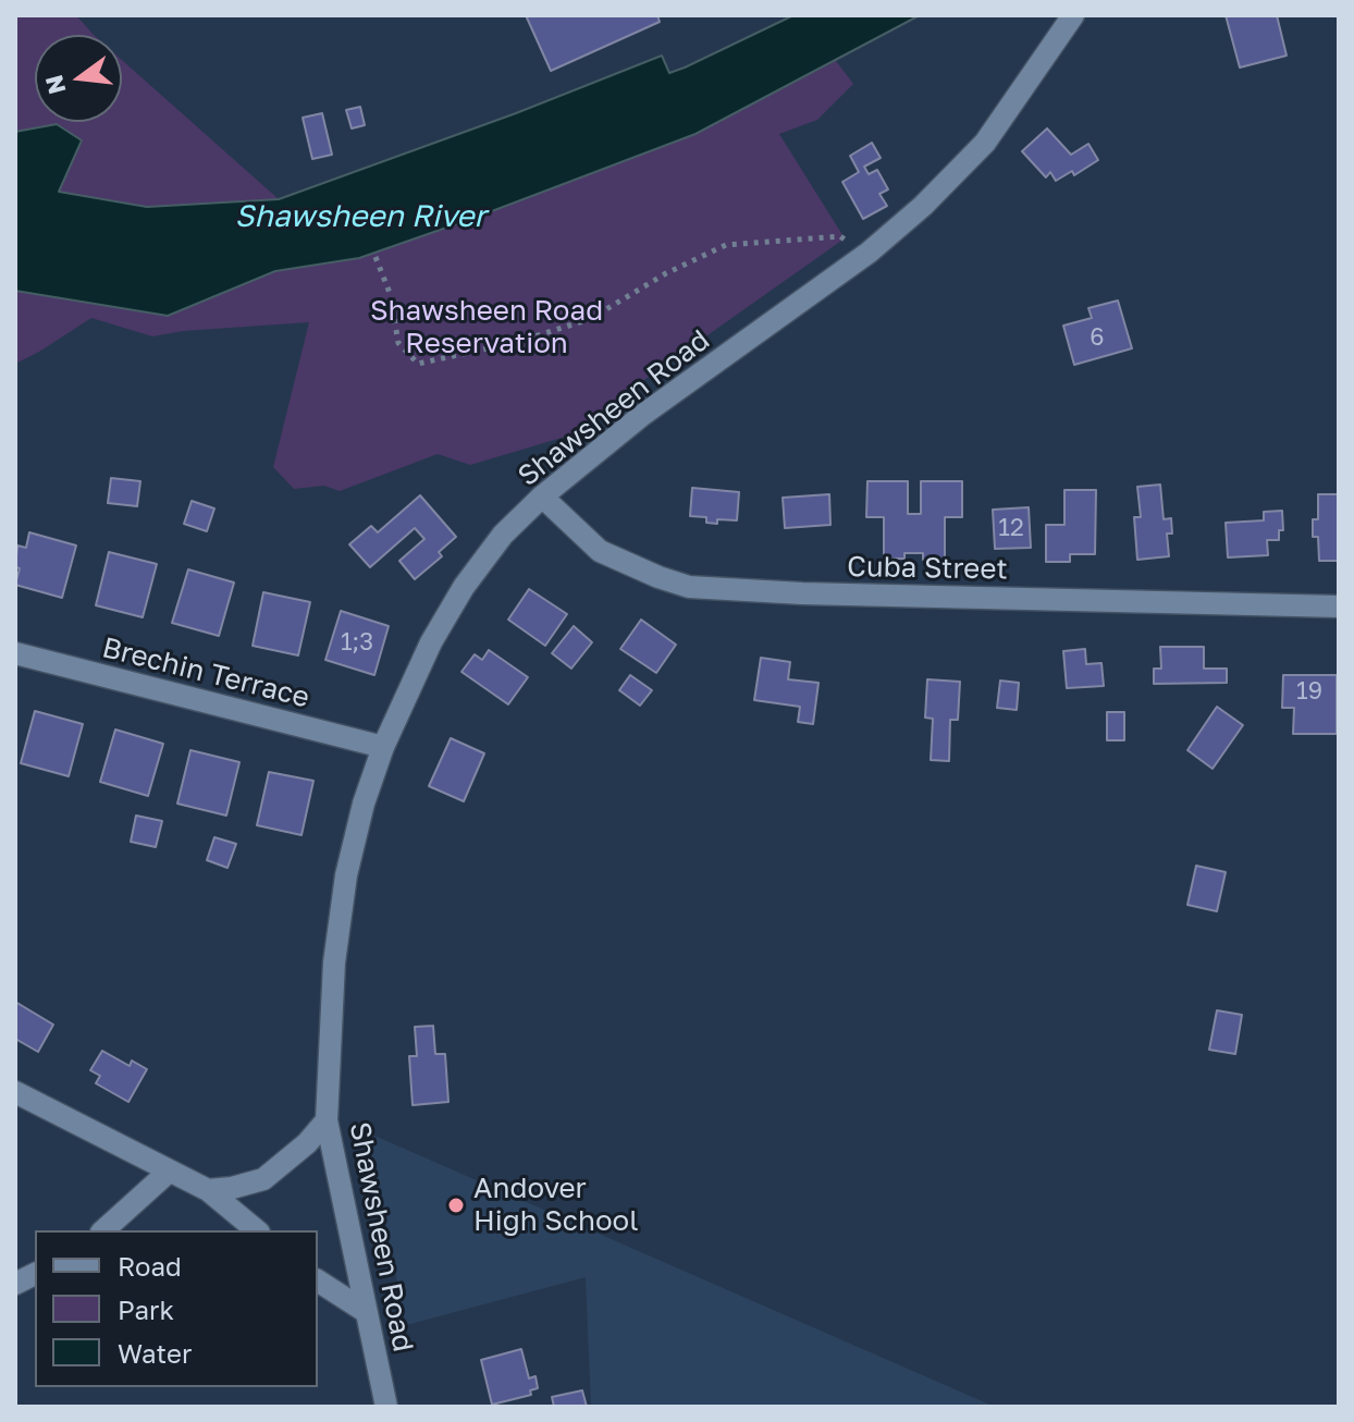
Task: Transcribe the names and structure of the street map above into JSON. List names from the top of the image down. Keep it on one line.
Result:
{"streets":{"main road":["Shawsheen Road","Cuba Street","Brechin Terrace"]},"crossings":[["Shawsheen Road","Cuba Street"],["Shawsheen Road","Brechin Terrace"]],"water":["Shawsheen River"],"parks":["Shawsheen Road Reservation"],"places":["Andover High School"],"house_numbers":["6","12","1;3","19"],"legend":["Road","Park","Water"],"north":"left"}
